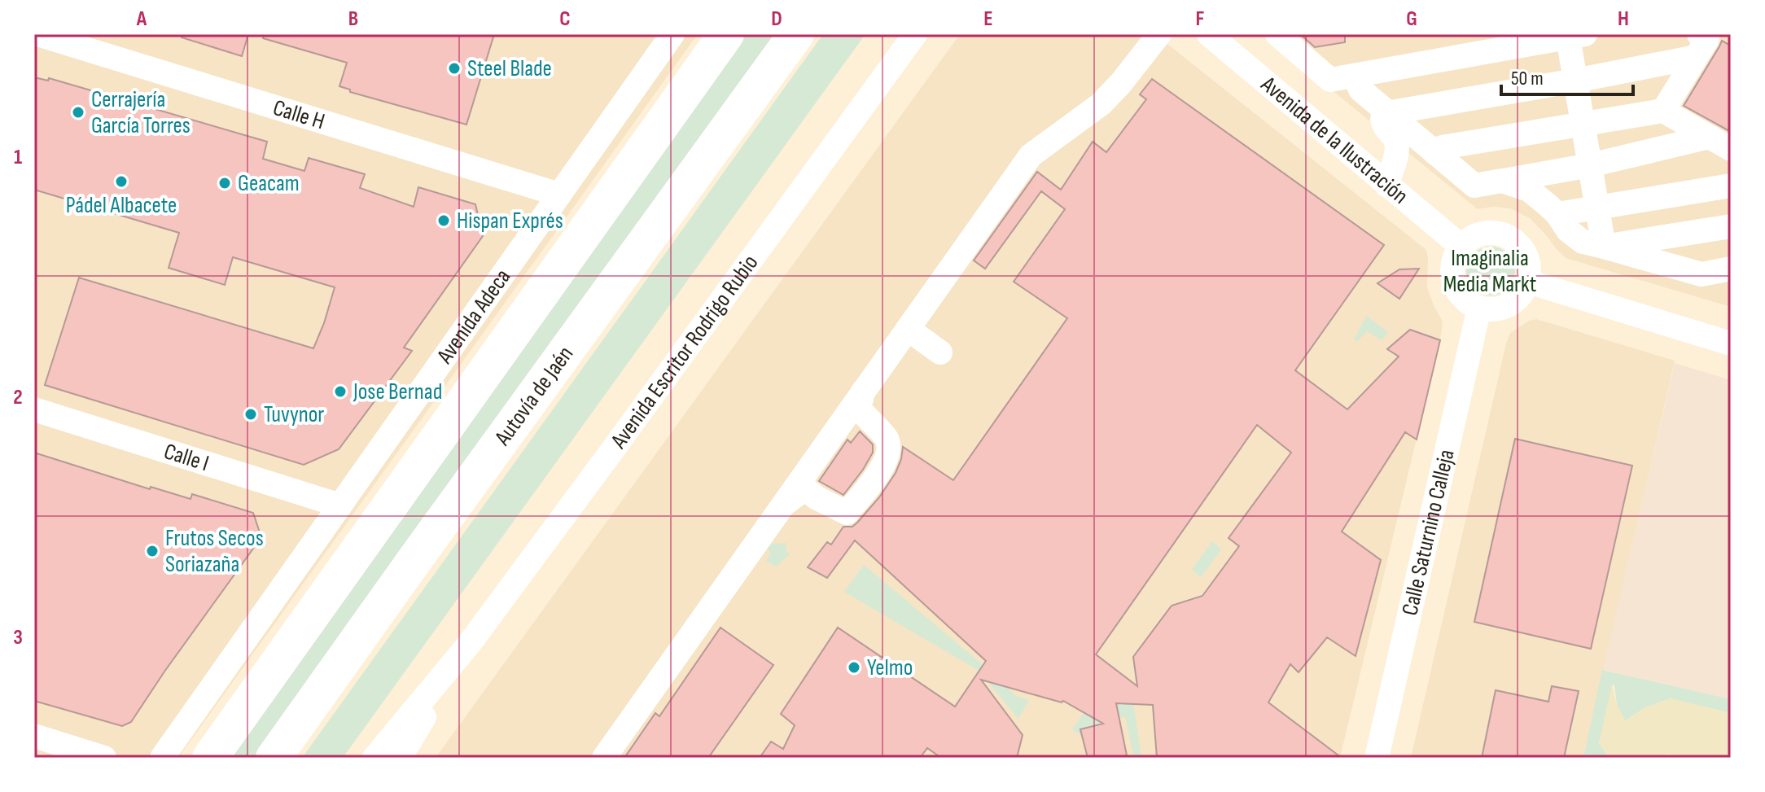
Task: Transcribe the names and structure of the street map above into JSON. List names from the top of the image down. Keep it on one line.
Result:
{"streets":{"highway":["Autovía de Jaén"],"street":["Calle H","Avenida de la Ilustración","Avenida Adeca","Avenida Escritor Rodrigo Rubio","Calle I","Calle Saturnino Calleja"]},"crossings":[["Calle H","Avenida Adeca"],["Avenida de la Ilustración","Calle Saturnino Calleja"],["Avenida Adeca","Calle I"]],"parks":["Imaginalia Media Markt"],"places":["Steel Blade","Cerrajería García Torres","Pádel Albacete","Geacam","Hispan Exprés","Jose Bernad","Tuvynor","Frutos Secos Soriazaña","Yelmo"],"scale_bar":"50 m","grid":{"columns":["A","B","C","D","E","F","G","H"],"rows":["1","2","3"]}}
